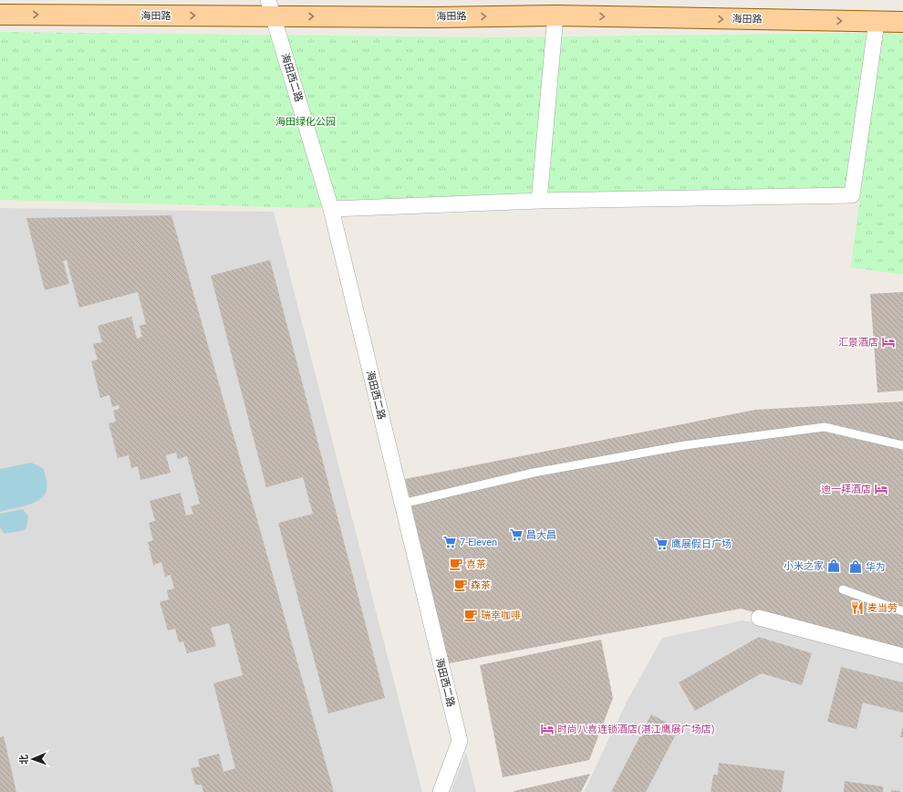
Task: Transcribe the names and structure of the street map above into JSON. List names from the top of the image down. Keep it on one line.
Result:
{"streets":{"main road":["海田路"],"street":["海田西二路"]},"crossings":[["海田路","海田西二路"]],"one_way":["海田路"],"parks":["海田绿化公园"],"places":{"hotel":["汇景酒店","迪一拜酒店","时尚八喜连锁酒店(湛江鹰展广场店)"],"supermarket":["昌大昌","7-Eleven","鹰展假日广场"],"cafe":["喜茶","森茶","瑞幸咖啡"],"shop":["小米之家","华为"],"restaurant":["麦当劳"]},"north":"left"}
